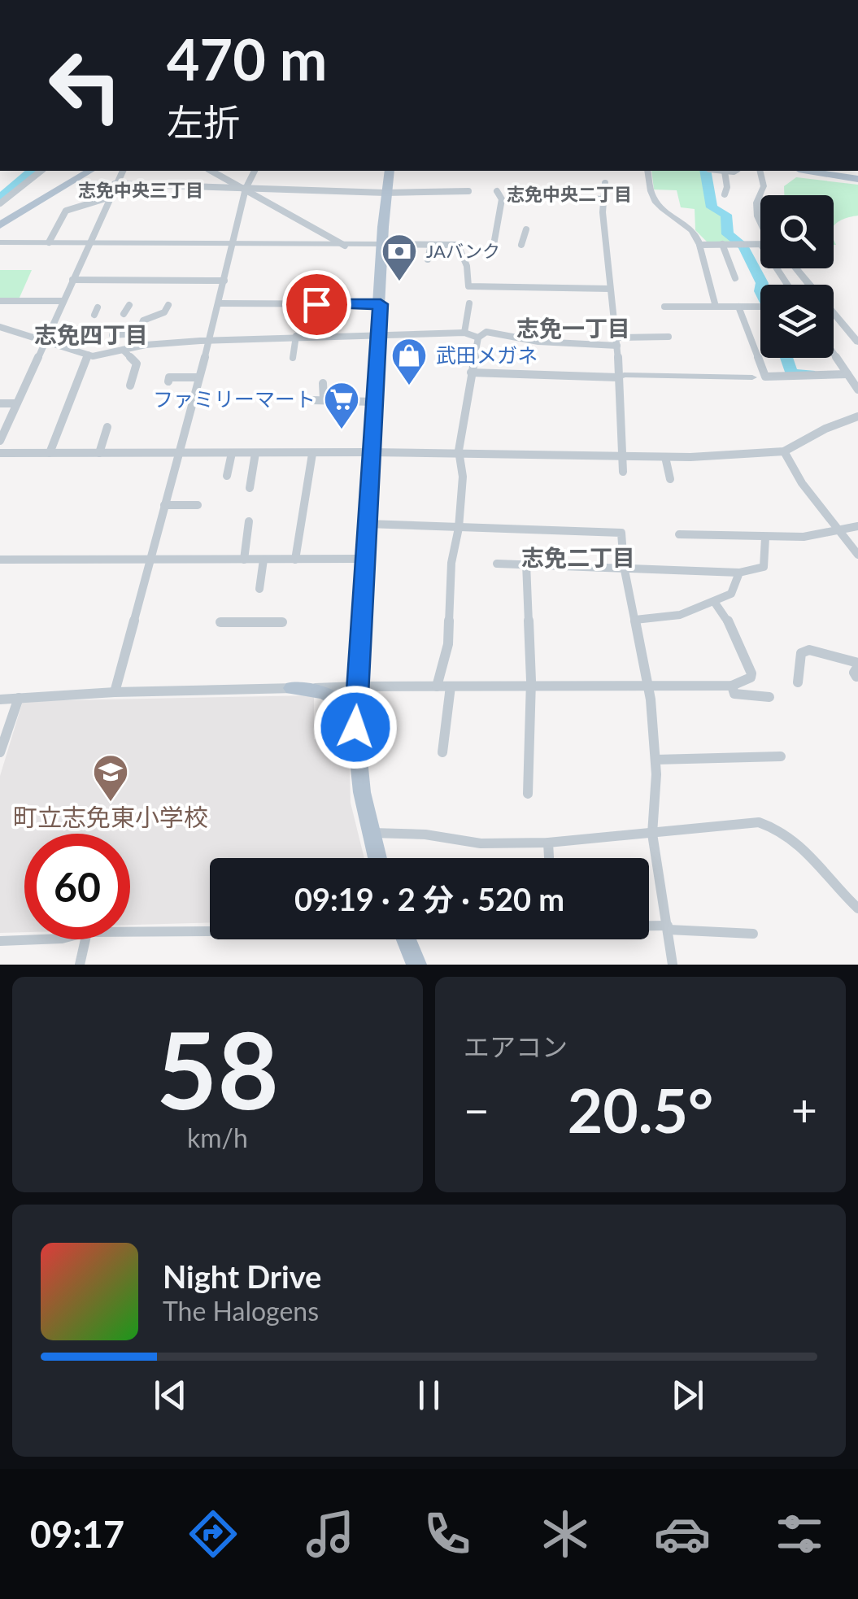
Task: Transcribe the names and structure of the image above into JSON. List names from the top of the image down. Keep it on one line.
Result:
{"districts":["志免中央三丁目","志免中央二丁目","志免一丁目","志免四丁目","志免二丁目"],"places":{"bank":["JAバンク"],"shop":["武田メガネ"],"supermarket":["ファミリーマート"],"school or university":["町立志免東小学校"]},"page":{"turn":["470 m","左折"],"limit":"60","trip":"09:19 · 2 分 · 520 m","tile":[["58","km/h"],"エアコン"],"heat":["−","20.5°","+"],"song":["Night Drive","The Halogens"],"tabs":"09:17"}}
